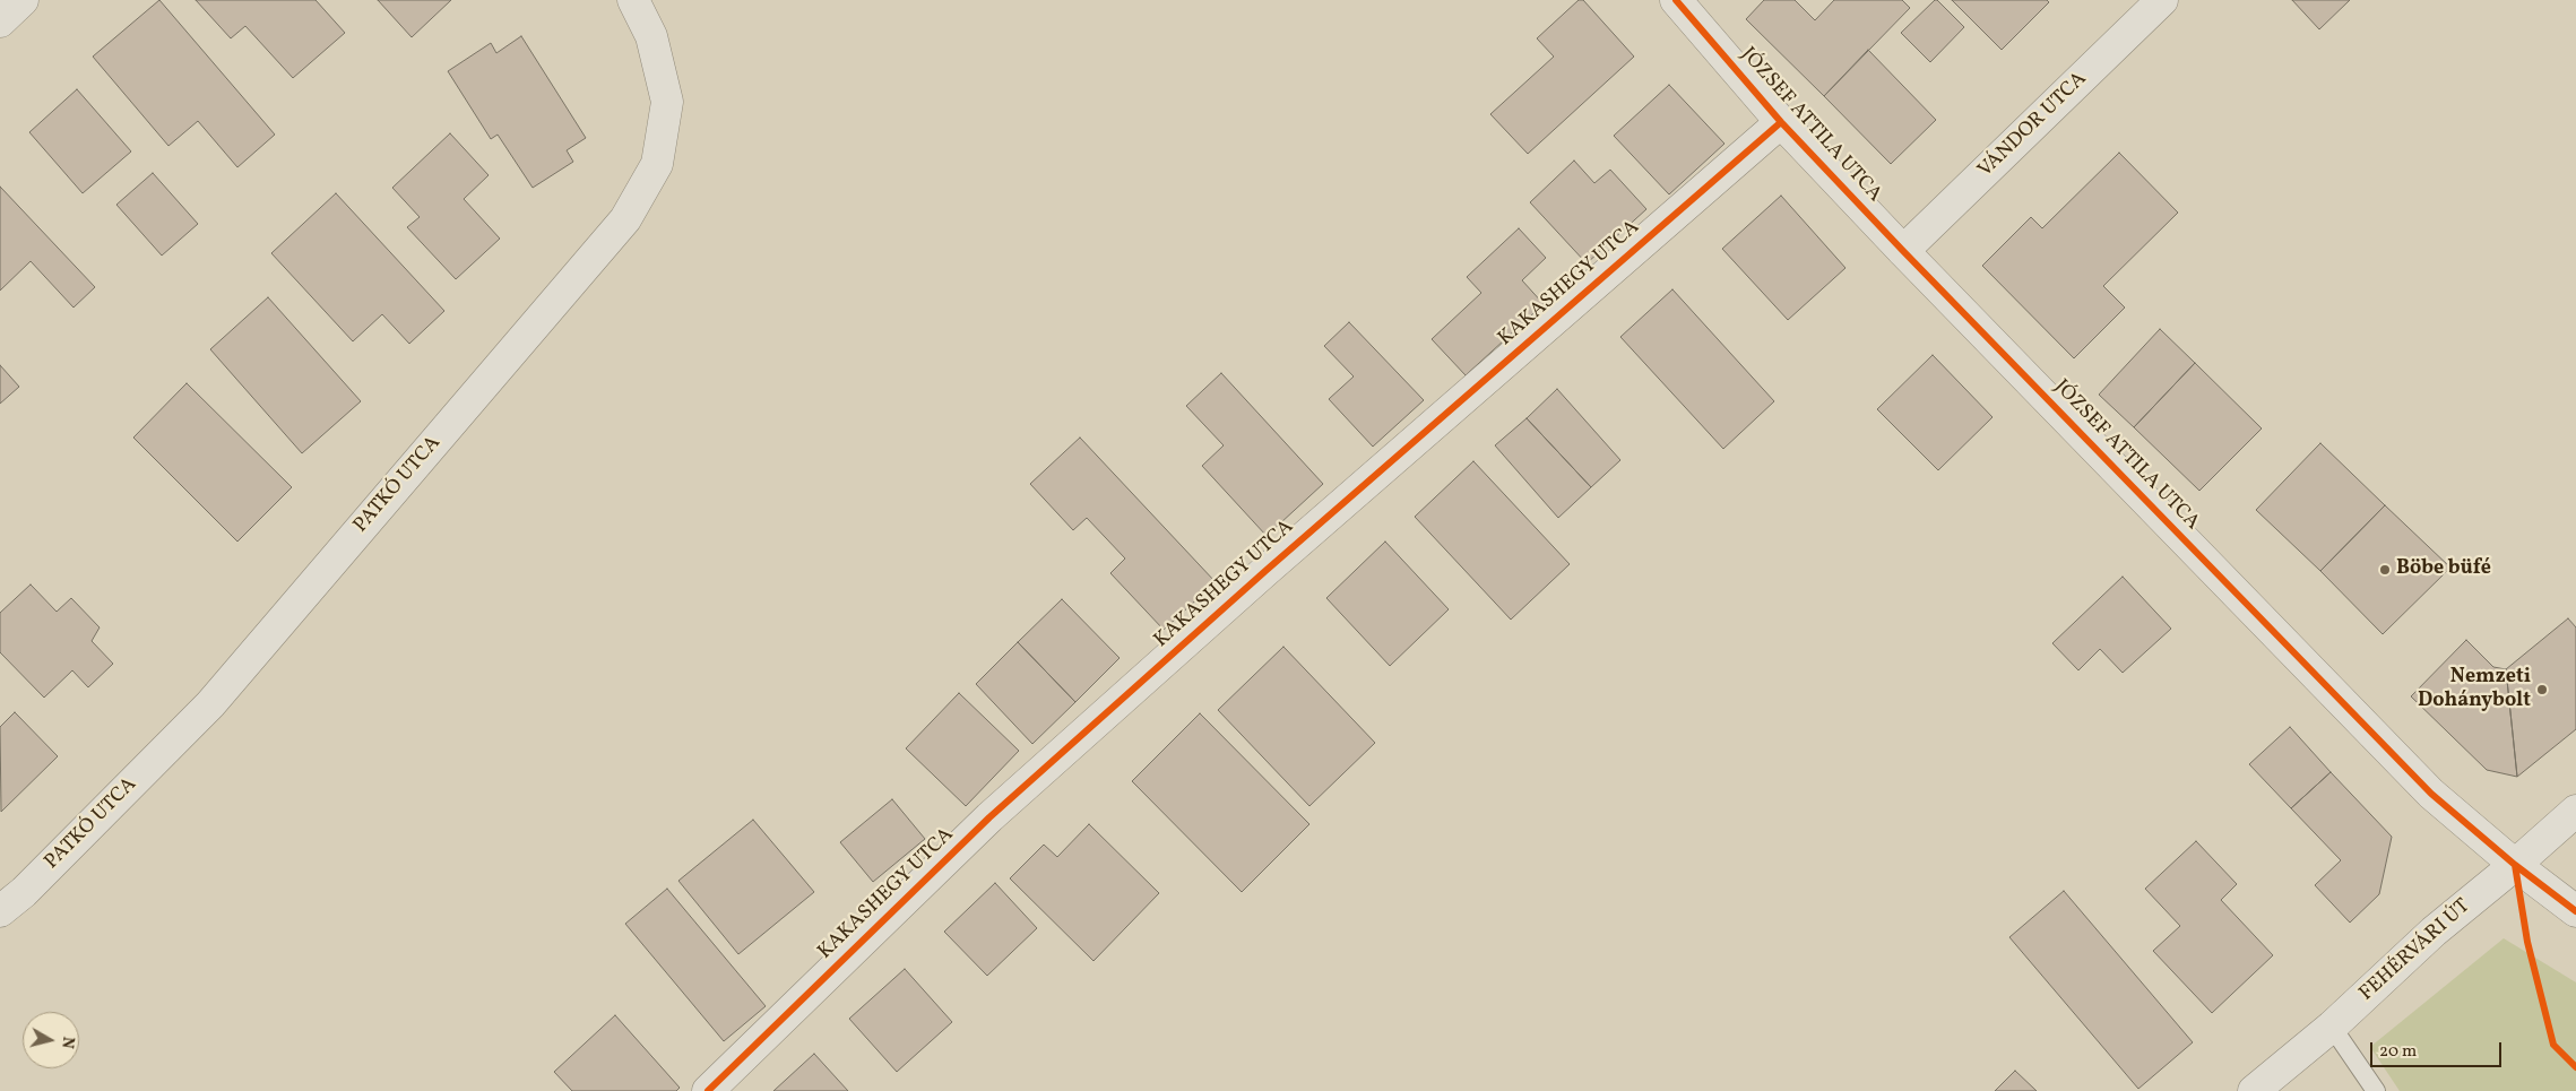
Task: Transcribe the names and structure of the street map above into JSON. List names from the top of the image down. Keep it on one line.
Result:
{"streets":{"street":["JÓZSEF ATTILA UTCA","VÁNDOR UTCA","KAKASHEGY UTCA","PATKÓ UTCA","FEHÉRVÁRI ÚT"]},"crossings":[["JÓZSEF ATTILA UTCA","VÁNDOR UTCA"],["JÓZSEF ATTILA UTCA","KAKASHEGY UTCA"],["JÓZSEF ATTILA UTCA","FEHÉRVÁRI ÚT"]],"places":["Böbe büfé","Nemzeti Dohánybolt"],"scale_bar":"20 m","north":"right"}
